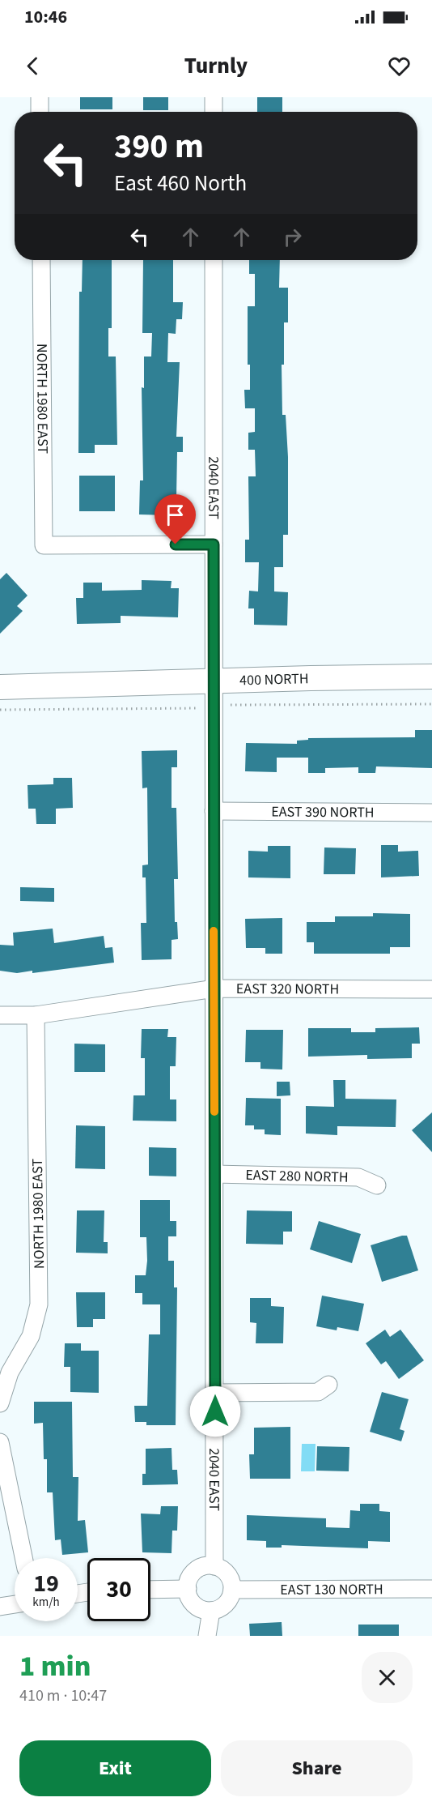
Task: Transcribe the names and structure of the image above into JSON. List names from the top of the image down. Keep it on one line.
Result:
{"streets":{"main road":["400 NORTH"],"street":["NORTH 1980 EAST","2040 EAST","EAST 390 NORTH","EAST 320 NORTH","EAST 280 NORTH","EAST 130 NORTH"]},"crossings":[["NORTH 1980 EAST","2040 EAST"],["NORTH 1980 EAST","EAST 320 NORTH"],["2040 EAST","400 NORTH"],["2040 EAST","EAST 390 NORTH"],["2040 EAST","EAST 320 NORTH"],["2040 EAST","EAST 280 NORTH"],["2040 EAST","EAST 130 NORTH"]],"page":{"status":"10:46","header":"Turnly","turn":["390 m","East 460 North"],"speed":"19 km/h","limit":"30","heading":["1 min","410 m · 10:47"],"buttons":["Exit","Share"]}}
